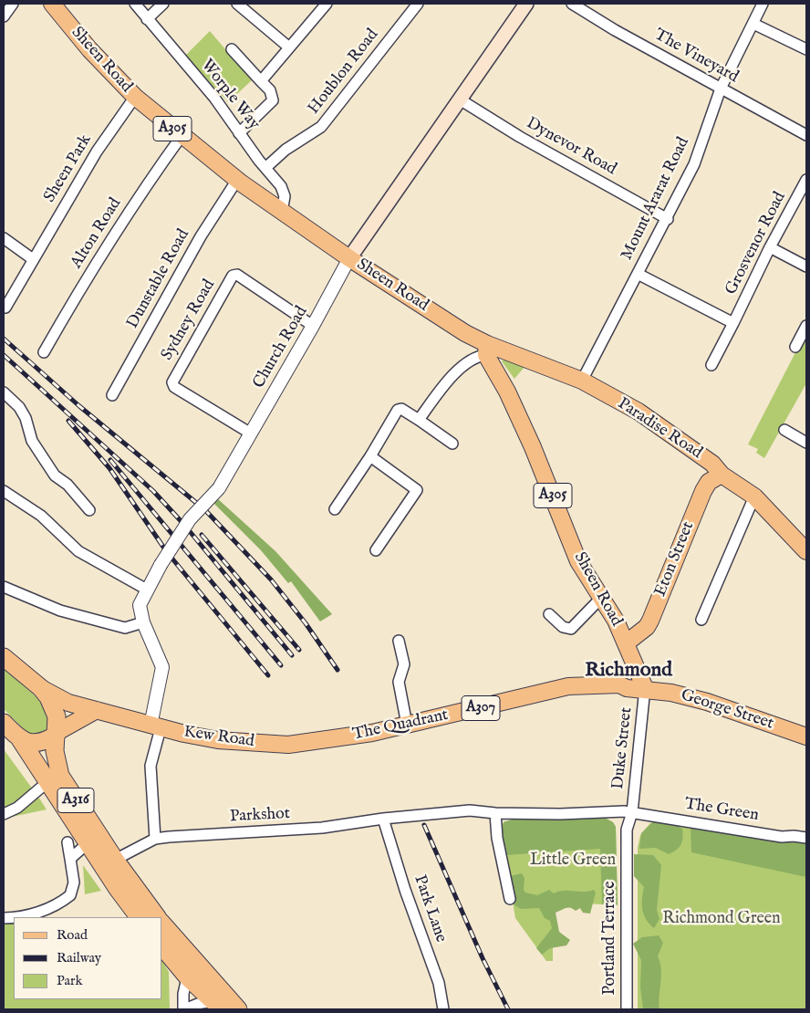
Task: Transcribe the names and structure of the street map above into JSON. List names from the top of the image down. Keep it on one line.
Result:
{"streets":{"highway":["A316"],"main road":["Sheen Road","A305","Church Road","Paradise Road","Eton Street","A307","George Street","The Quadrant","Kew Road"],"street":["The Vineyard","Houblon Road","Worple Way","Dynevor Road","Sheen Park","Mount Ararat Road","Alton Road","Grosvenor Road","Dunstable Road","Sydney Road","Duke Street","The Green","Parkshot","Park Lane","Portland Terrace"]},"crossings":[["The Vineyard","Mount Ararat Road"],["Sheen Road","Worple Way"],["Sheen Road","Sheen Park"],["Sheen Road","Alton Road"],["Sheen Road","Dunstable Road"],["Sheen Road","Church Road"],["Sheen Road","Paradise Road"],["Sheen Road","Eton Street"],["Sheen Road","George Street"],["Sheen Road","Duke Street"],["Houblon Road","Worple Way"],["Dynevor Road","Mount Ararat Road"],["Dynevor Road","Church Road"],["Mount Ararat Road","Paradise Road"],["Sydney Road","Church Road"],["Church Road","Kew Road"],["Paradise Road","Eton Street"],["A307","Kew Road"],["A307","A316"],["George Street","The Quadrant"],["George Street","Duke Street"],["The Quadrant","Kew Road"],["Duke Street","The Green"],["Duke Street","Portland Terrace"],["A316","Parkshot"],["The Green","Portland Terrace"],["Parkshot","Park Lane"]],"districts":["Richmond"],"parks":["Little Green","Richmond Green"],"legend":["Road","Railway","Park"]}
